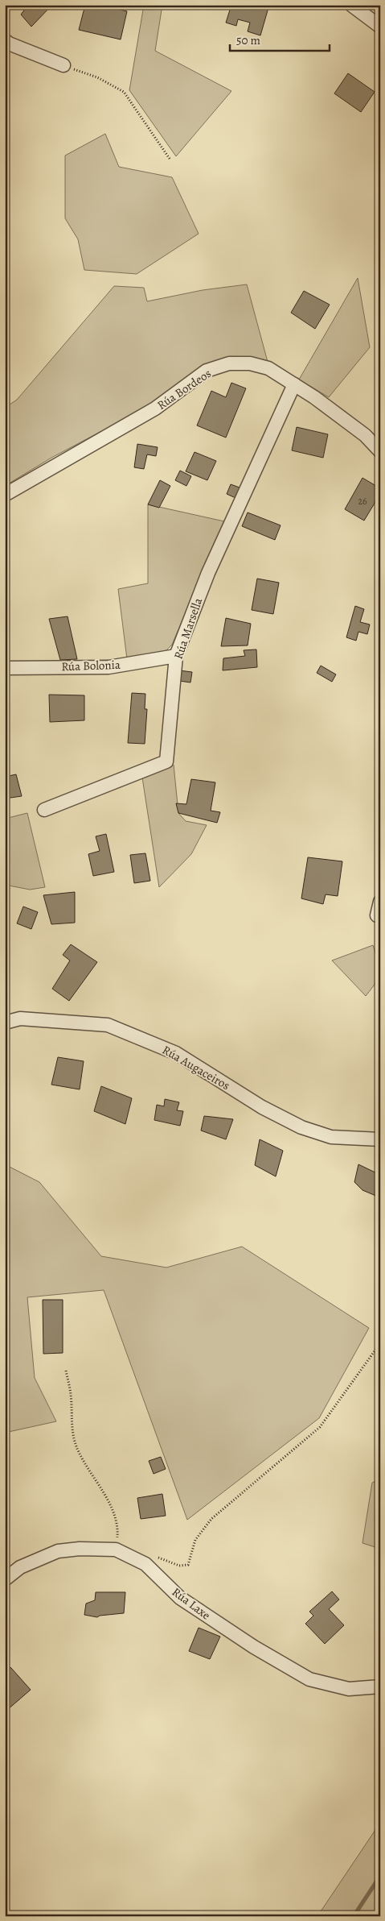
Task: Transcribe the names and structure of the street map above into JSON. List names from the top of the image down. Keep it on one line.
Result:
{"streets":{"street":["Rúa Bordeos","Rúa Marsella","Rúa Bolonia","Rúa Augaceiros","Rúa Laxe"]},"crossings":[["Rúa Bordeos","Rúa Marsella"],["Rúa Marsella","Rúa Bolonia"]],"house_numbers":["26"],"scale_bar":"50 m"}
